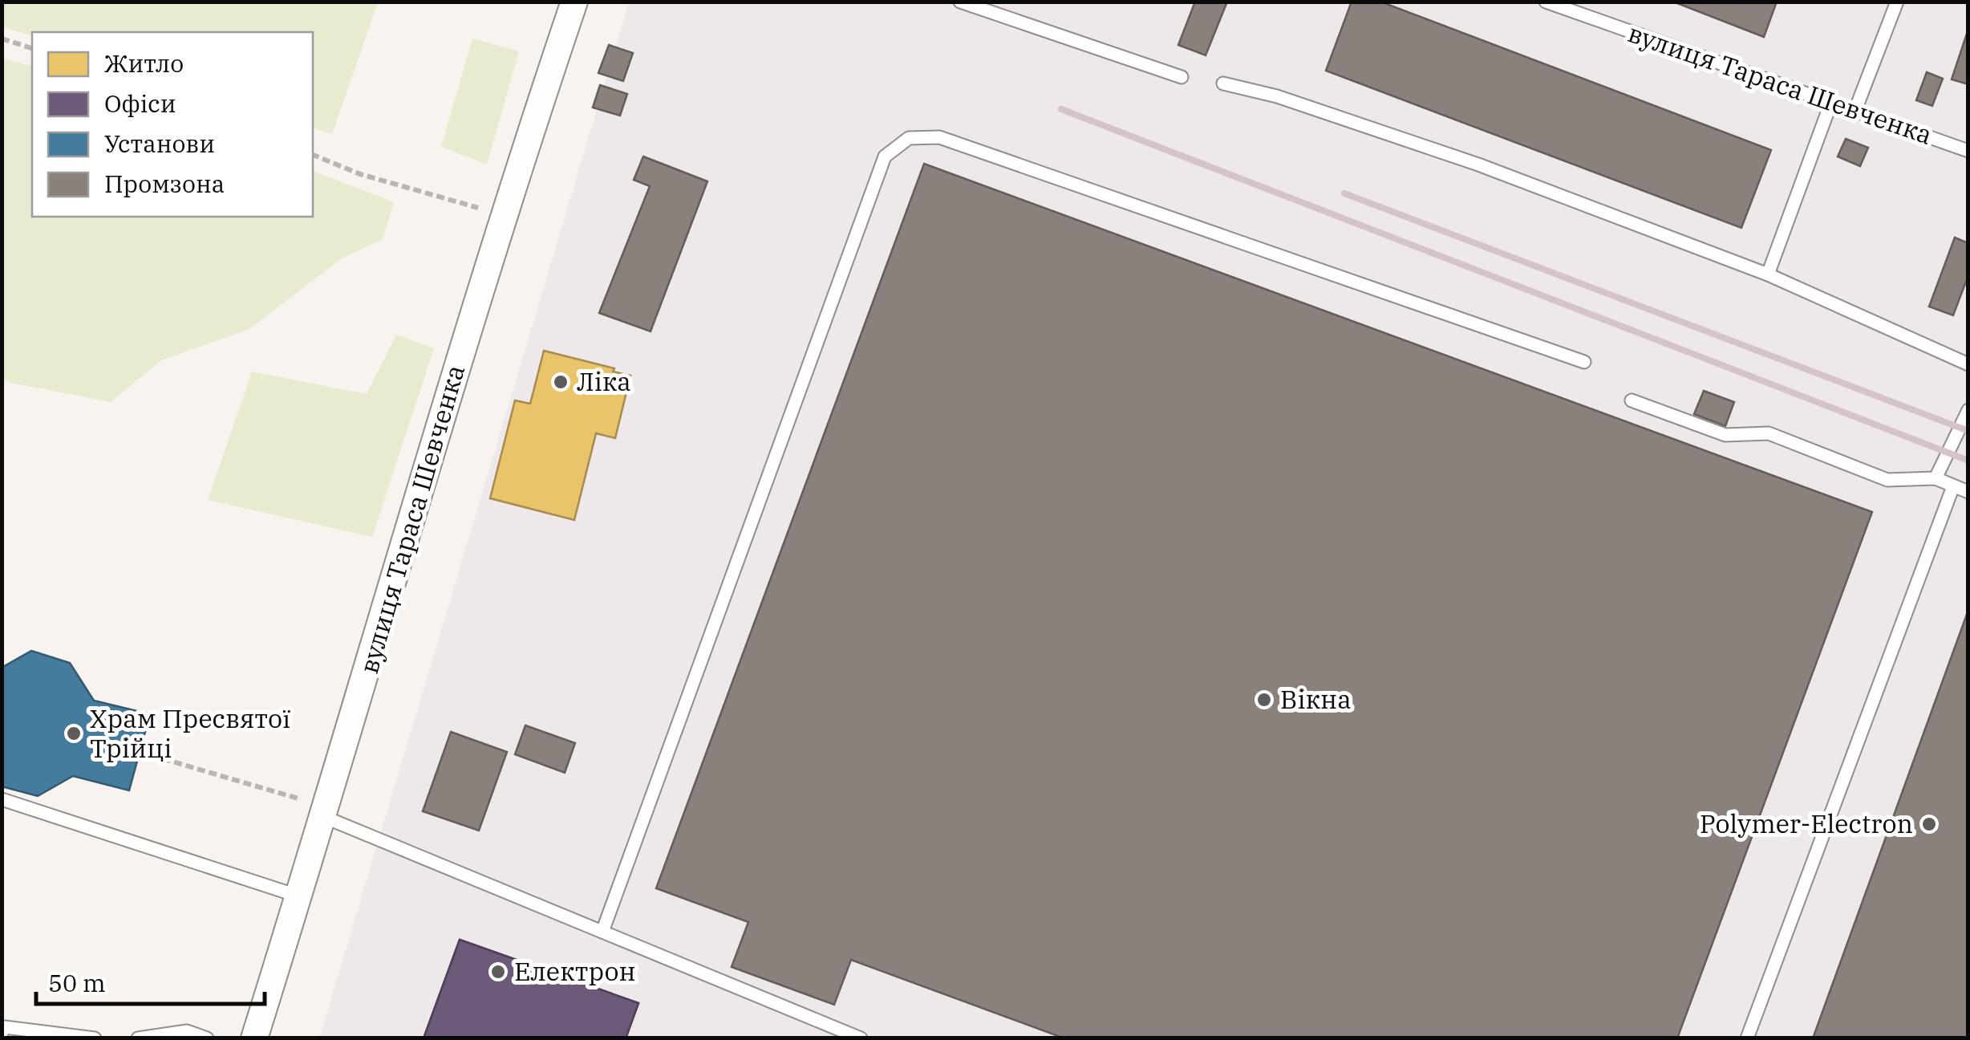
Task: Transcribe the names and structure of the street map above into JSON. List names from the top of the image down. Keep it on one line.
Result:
{"streets":{"street":["вулиця Тараса Шевченка"]},"places":["Ліка","Вікна","Храм Пресвятої Трійці","Polymer-Electron","Електрон"],"legend":["Житло","Офіси","Установи","Промзона"],"scale_bar":"50 m"}
